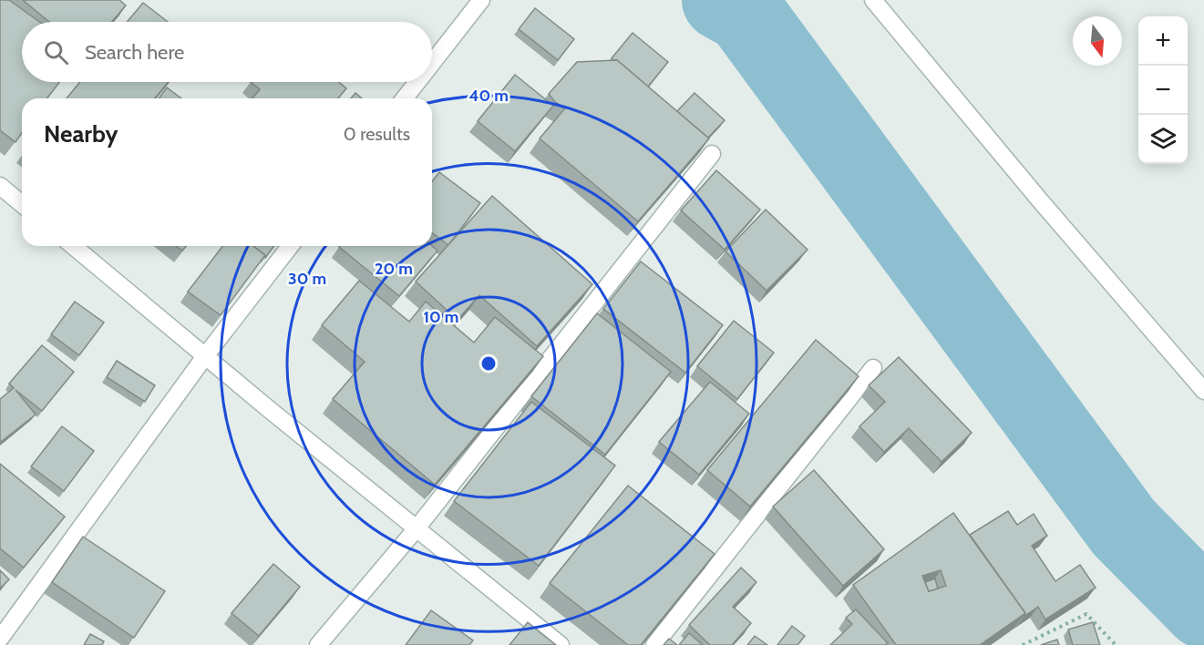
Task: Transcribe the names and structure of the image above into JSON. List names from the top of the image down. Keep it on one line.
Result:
{"north":"bottom","page":{"map_buttons":["+","−"],"search":"Search here","heading":["Nearby","0 results"]},"rings":["40 m","20 m","30 m","10 m"]}
